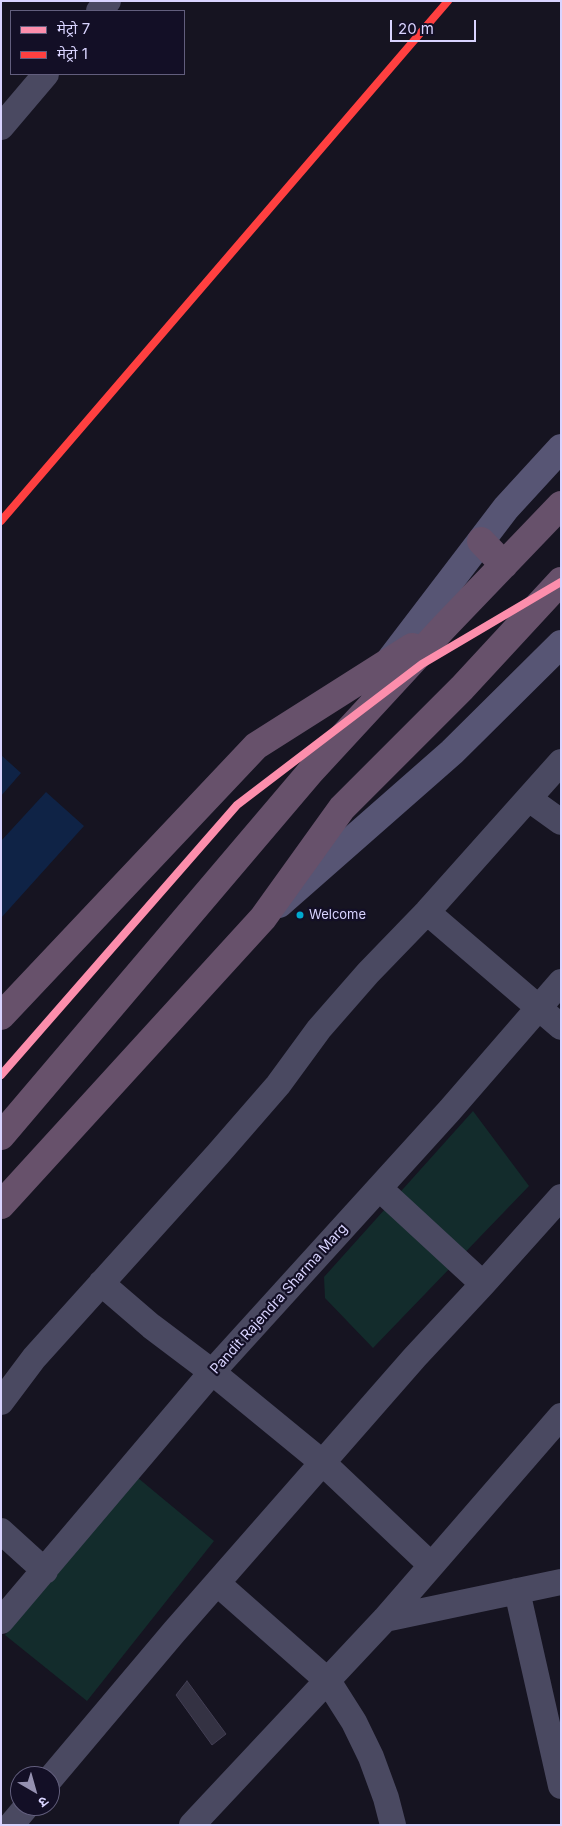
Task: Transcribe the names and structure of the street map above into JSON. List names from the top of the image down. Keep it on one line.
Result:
{"streets":{"street":["Pandit Rajendra Sharma Marg"]},"places":["Welcome"],"lines":["metro line 1","metro line 7"],"legend":["मेट्रो 7","मेट्रो 1"],"scale_bar":"20 m","north":"bottom right"}
